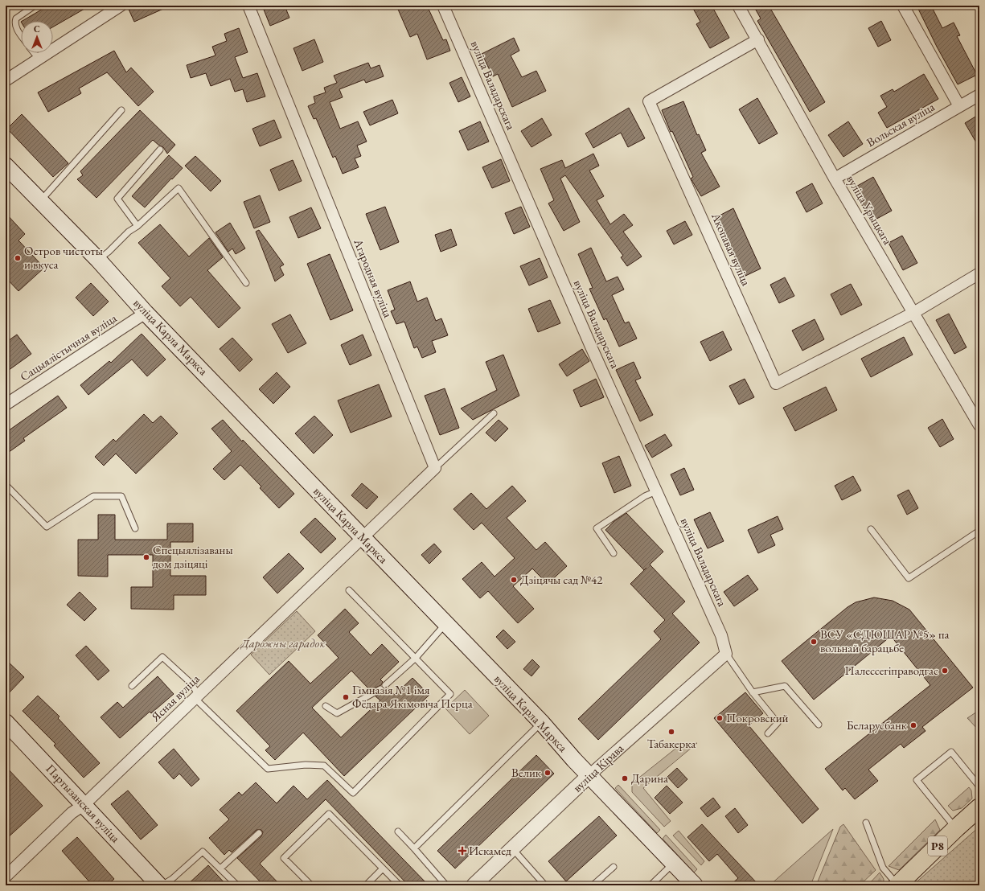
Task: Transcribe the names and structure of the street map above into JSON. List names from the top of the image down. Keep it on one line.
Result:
{"streets":{"main road":["вуліца Карла Маркса","Партызанская вуліца","Р8"],"street":["вуліца Валадарскага","Вольская вуліца","вуліца Урыцкага","Акопавая вуліца","Агародная вуліца","Сацыялістычная вуліца","Ясная вуліца","вуліца Кірава"]},"crossings":[["вуліца Валадарскага","вуліца Кірава"],["Вольская вуліца","вуліца Урыцкага"],["вуліца Урыцкага","Акопавая вуліца"],["вуліца Карла Маркса","Сацыялістычная вуліца"],["вуліца Карла Маркса","Ясная вуліца"],["вуліца Карла Маркса","вуліца Кірава"],["Ясная вуліца","Партызанская вуліца"]],"parks":["Дарожны гарадок"],"places":{"other":["Остров чистоты и вкуса","Спецыялізаваны дом дзіцяці","Дзіцячы сад №42","ВСУ «СДЮШАР №5» па вольнай барацьбе","Палессегіправодгас","Гімназія №1 імя Фёдара Якімовіча Перца","Покровский","Беларусбанк","Табакерка","Велик","Дарина"],"health":["Искамед"]},"north":"top"}
